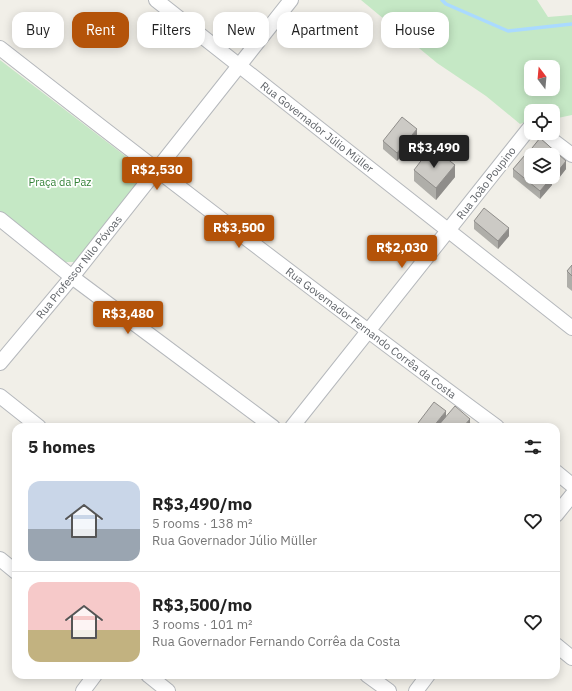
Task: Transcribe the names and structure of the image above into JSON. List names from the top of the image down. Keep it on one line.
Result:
{"streets":{"street":["Rua Governador Júlio Müller","Rua João Poupino","Rua Professor Nilo Póvoas","Rua Governador Fernando Corrêa da Costa"]},"crossings":[["Rua Governador Júlio Müller","Rua João Poupino"],["Rua Governador Júlio Müller","Rua Professor Nilo Póvoas"],["Rua João Poupino","Rua Governador Fernando Corrêa da Costa"],["Rua Professor Nilo Póvoas","Rua Governador Fernando Corrêa da Costa"]],"parks":["Praça da Paz"],"north":"top","page":{"chip":["Buy","Rent","Filters","New","Apartment","House"],"price":["R$3,490","R$2,530","R$3,500","R$2,030","R$3,480"],"heading":"5 homes","list":[{"name":"R$3,490/mo","note":"5 rooms · 138 m² · Rua Governador Júlio Müller"},{"name":"R$3,500/mo","note":"3 rooms · 101 m² · Rua Governador Fernando Corrêa da Costa"}]}}
